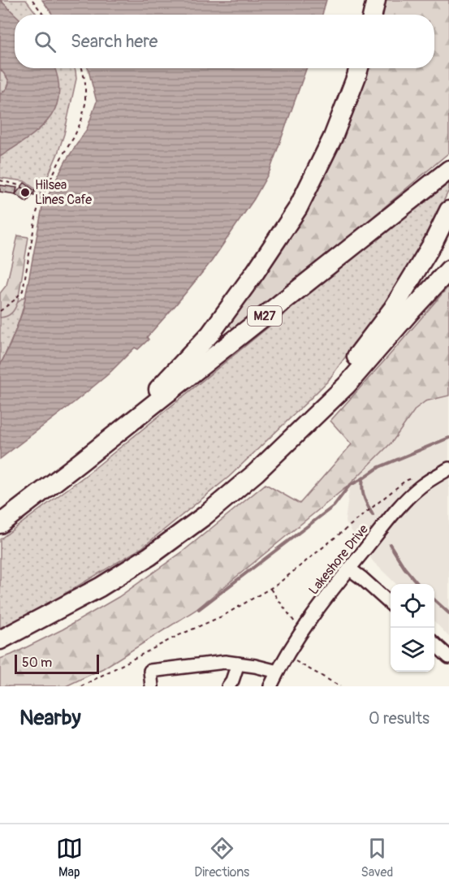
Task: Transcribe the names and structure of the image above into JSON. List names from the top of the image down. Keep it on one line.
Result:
{"streets":{"highway":["M27"],"lane":["Lakeshore Drive"]},"places":["Hilsea Lines Cafe"],"scale_bar":"50 m","page":{"search":"Search here","scale":"50 m","heading":["Nearby","0 results"],"nav":["Map","Directions","Saved"]}}
